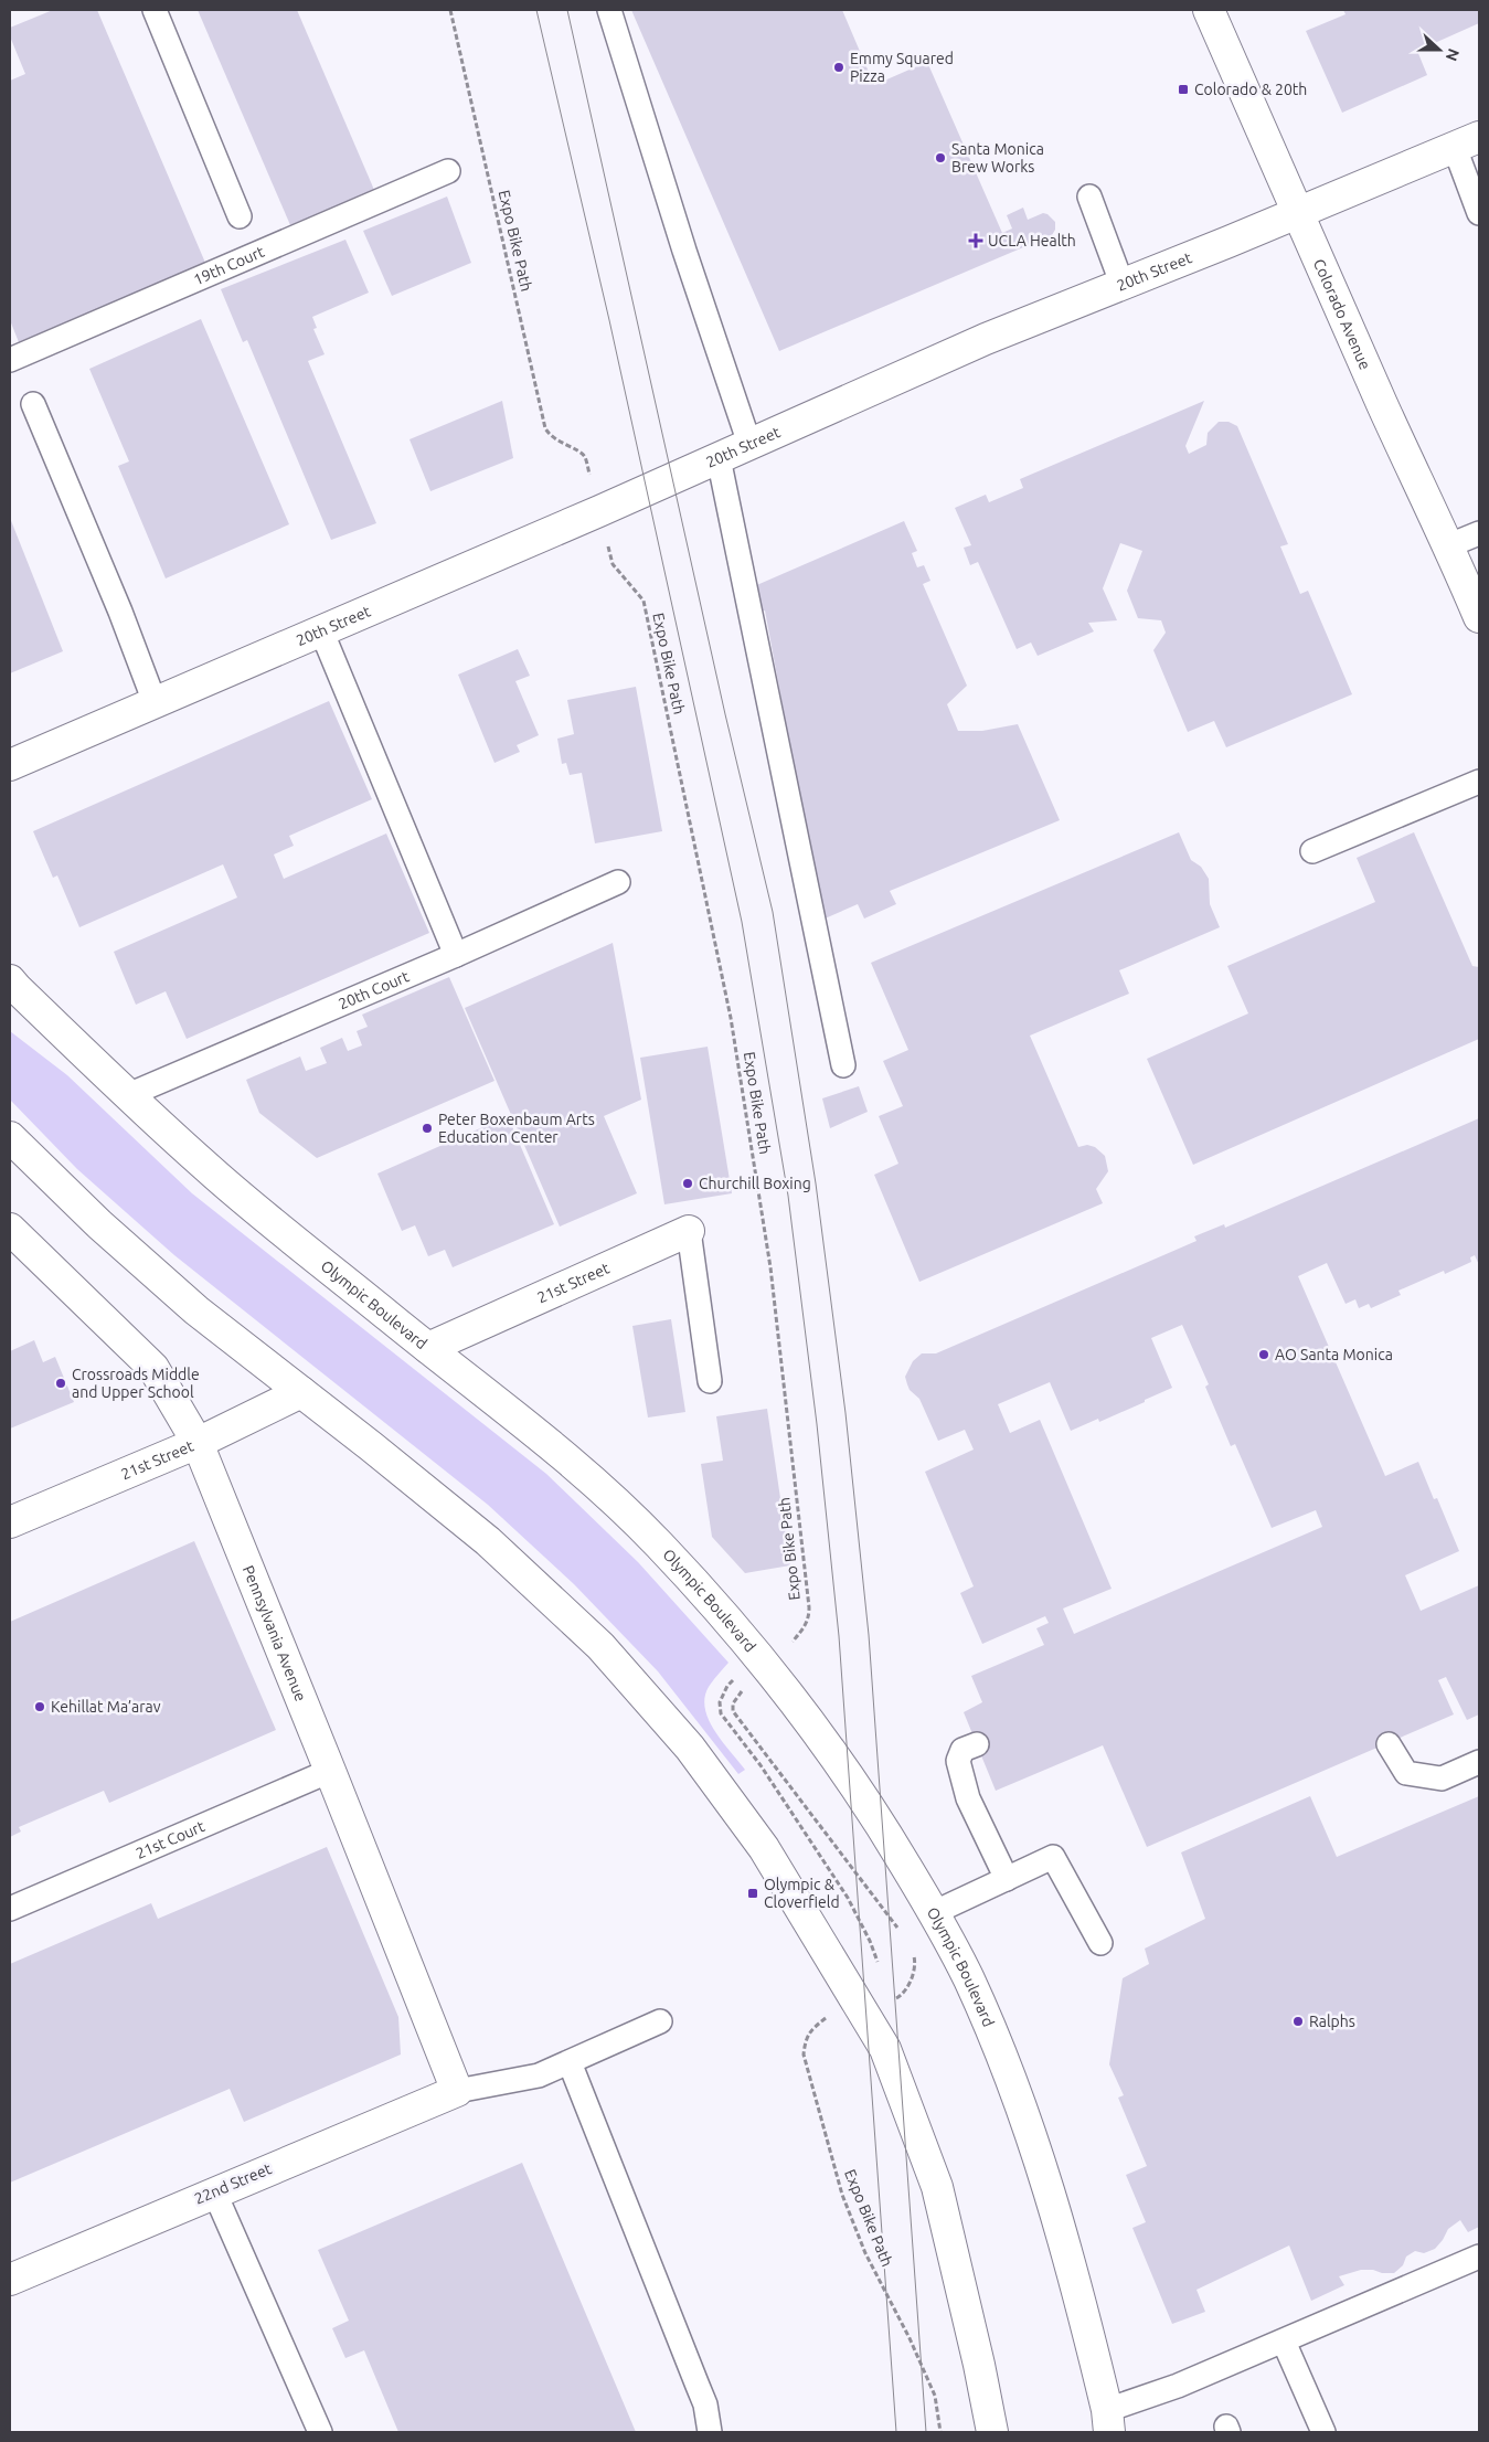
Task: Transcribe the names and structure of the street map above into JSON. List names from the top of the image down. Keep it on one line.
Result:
{"streets":{"main road":["20th Street","Colorado Avenue","21st Street","Olympic Boulevard","Pennsylvania Avenue","22nd Street"],"lane":["19th Court","20th Court","21st Court"],"path":["Expo Bike Path"]},"crossings":[["20th Street","Colorado Avenue"],["20th Court","Olympic Boulevard"],["21st Street","Olympic Boulevard"],["21st Street","Pennsylvania Avenue"],["Pennsylvania Avenue","21st Court"],["Pennsylvania Avenue","22nd Street"]],"places":{"other":["Emmy Squared Pizza","Santa Monica Brew Works","Peter Boxenbaum Arts Education Center","Churchill Boxing","AO Santa Monica","Crossroads Middle and Upper School","Kehillat Ma’arav","Ralphs"],"transit":["Colorado & 20th","Olympic & Cloverfield"],"health":["UCLA Health"]},"north":"right"}
